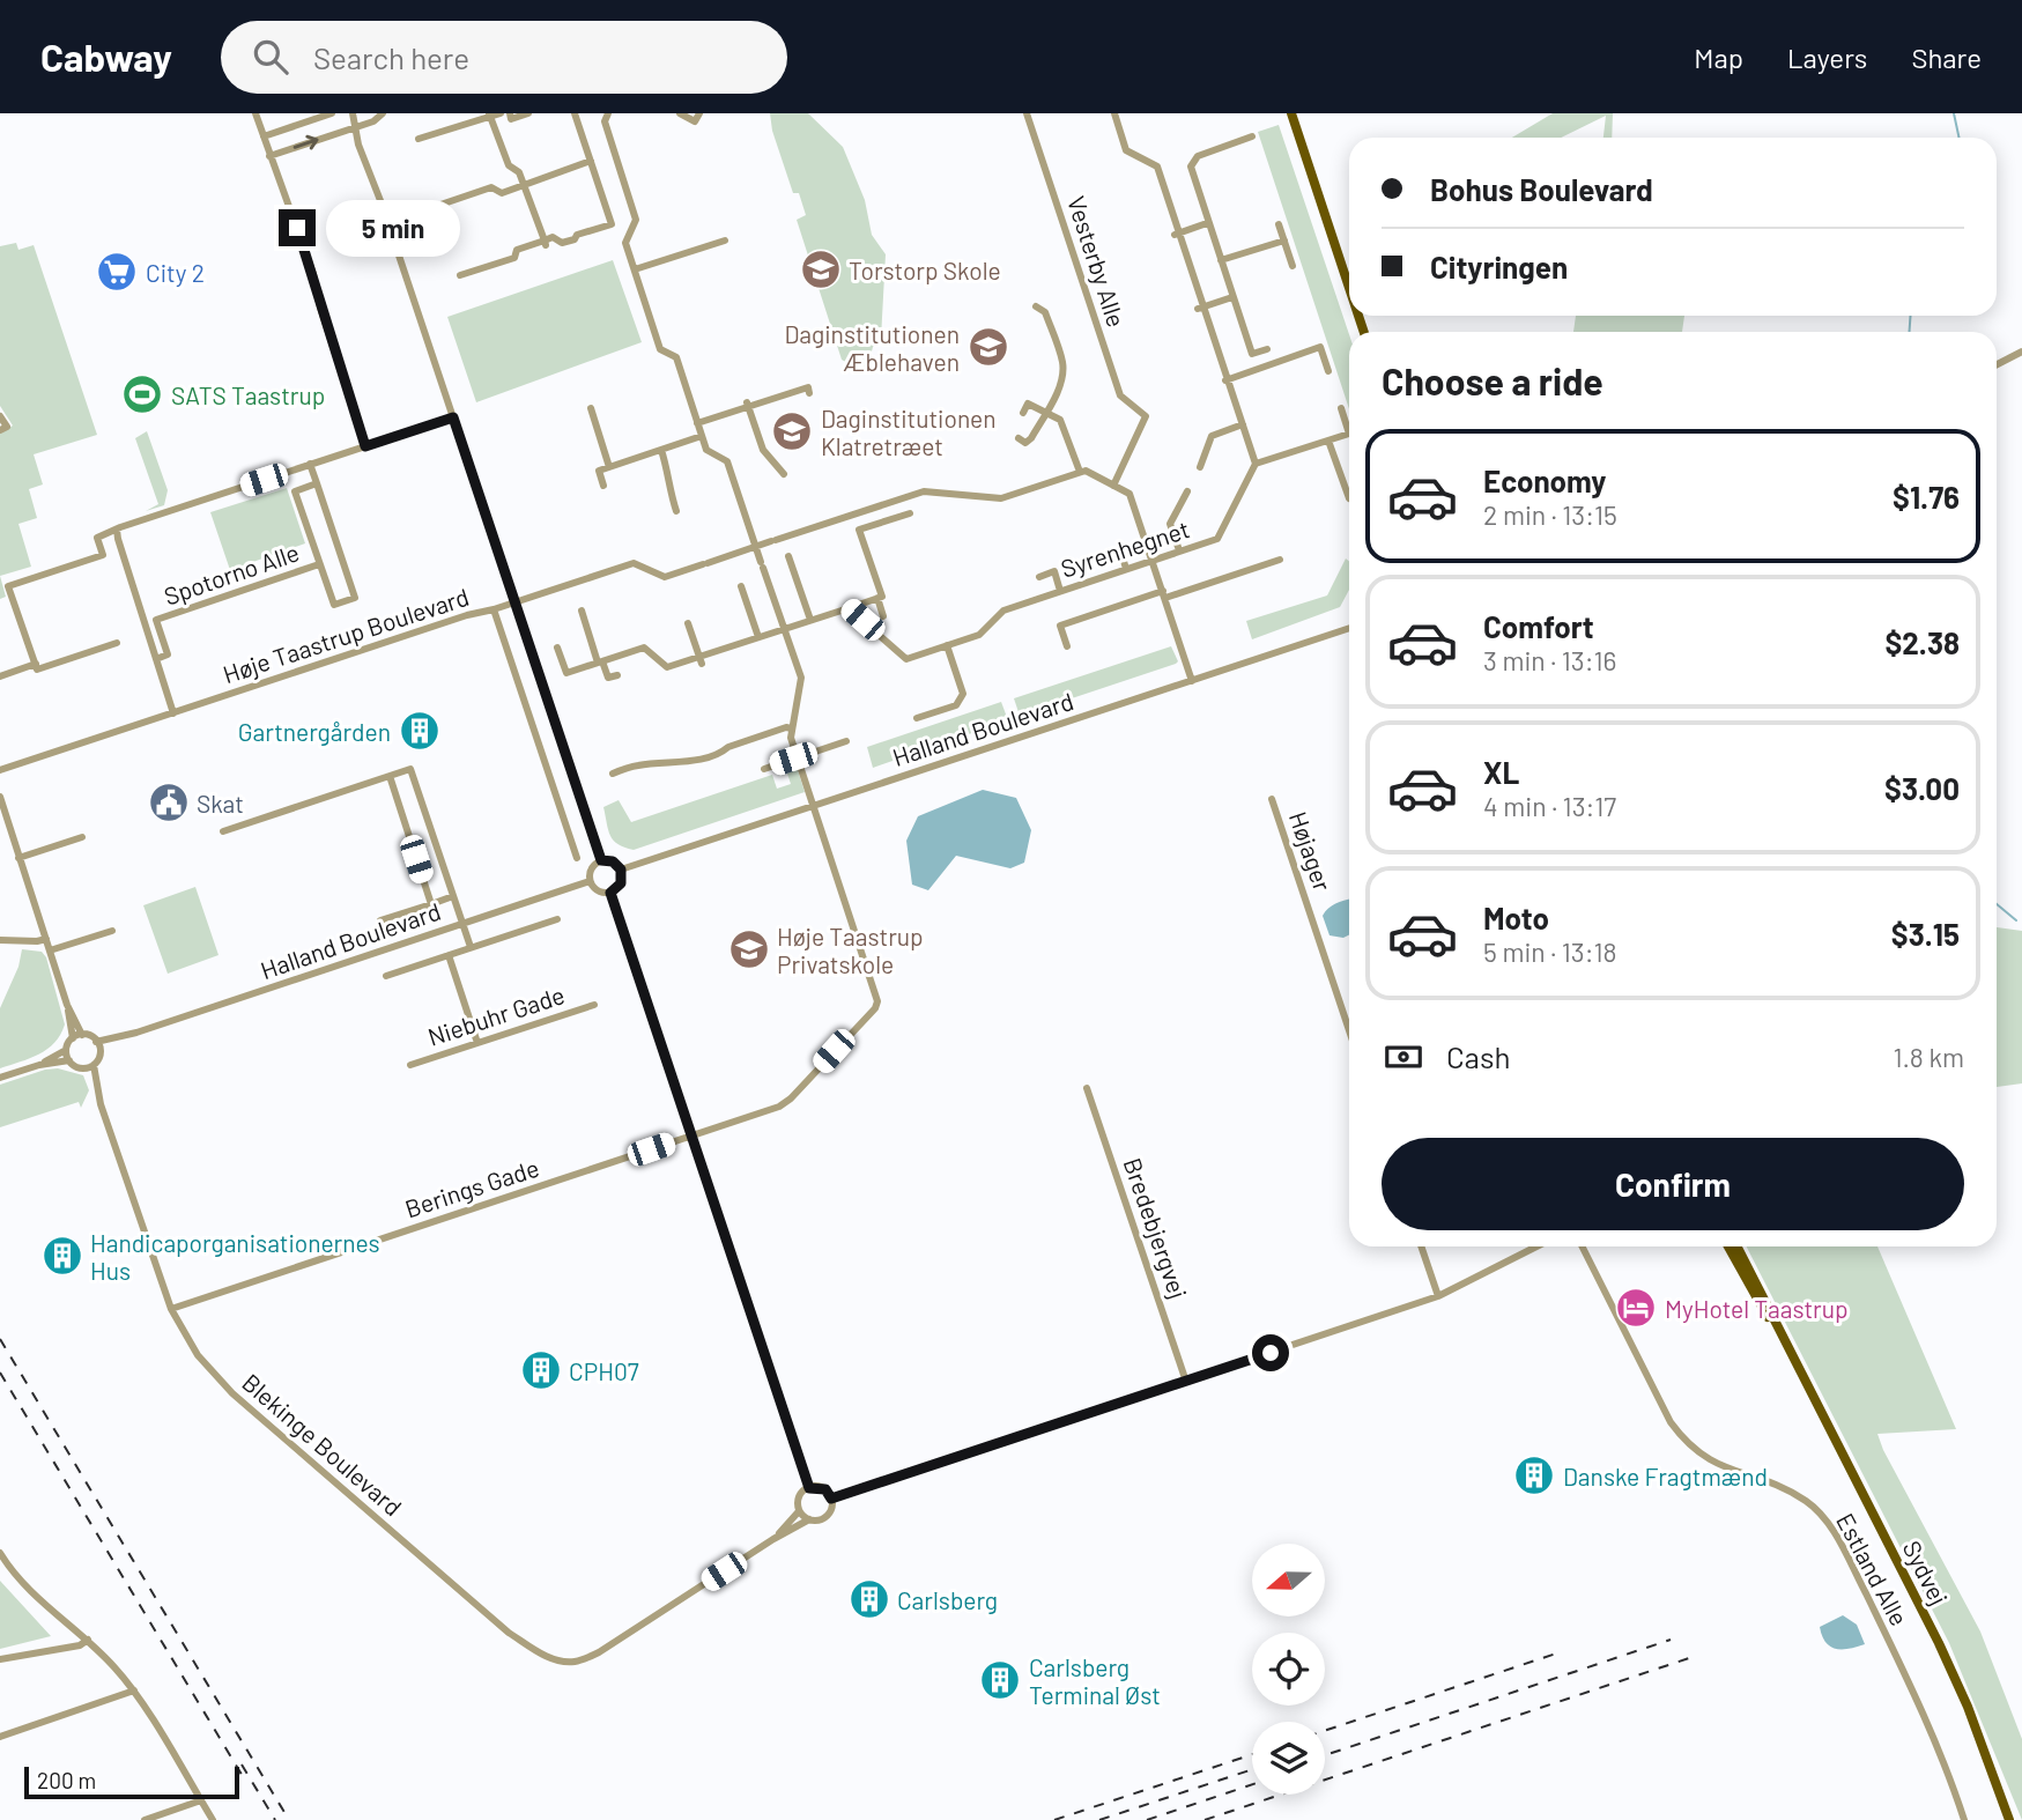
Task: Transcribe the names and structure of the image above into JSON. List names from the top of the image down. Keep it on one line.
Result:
{"streets":{"main road":["Sydvej"],"street":["Vesterby Alle","Syrenhegnet","Spotorno Alle","Høje Taastrup Boulevard","Halland Boulevard","Højager","Niebuhr Gade","Berings Gade","Bredebjergvej","Blekinge Boulevard","Estland Alle"]},"crossings":[["Halland Boulevard","Berings Gade"],["Halland Boulevard","Blekinge Boulevard"],["Berings Gade","Blekinge Boulevard"]],"places":{"school or university":["Torstorp Skole","Daginstitutionen Æblehaven","Daginstitutionen Klatretræet","Høje Taastrup Privatskole"],"supermarket":["City 2"],"sports":["SATS Taastrup"],"building":["Gartnergården","Handicaporganisationernes Hus","CPH07","Danske Fragtmænd","Carlsberg","Carlsberg Terminal Øst"],"public building":["Skat"],"hotel":["MyHotel Taastrup"]},"scale_bar":"200 m","north":"left","page":{"header":"Cabway","search":"Search here","nav":["Map","Layers","Share"],"banner":["Bohus Boulevard","Cityringen"],"bubble":"5 min","heading":"Choose a ride","list":[{"name":"Economy","note":"2 min · 13:15","value":"$1.76"},{"name":"Comfort","note":"3 min · 13:16","value":"$2.38"},{"name":"XL","note":"4 min · 13:17","value":"$3.00"},{"name":"Moto","note":"5 min · 13:18","value":"$3.15"}],"pay":["Cash","1.8 km"],"buttons":"Confirm","scale":"200 m"}}
